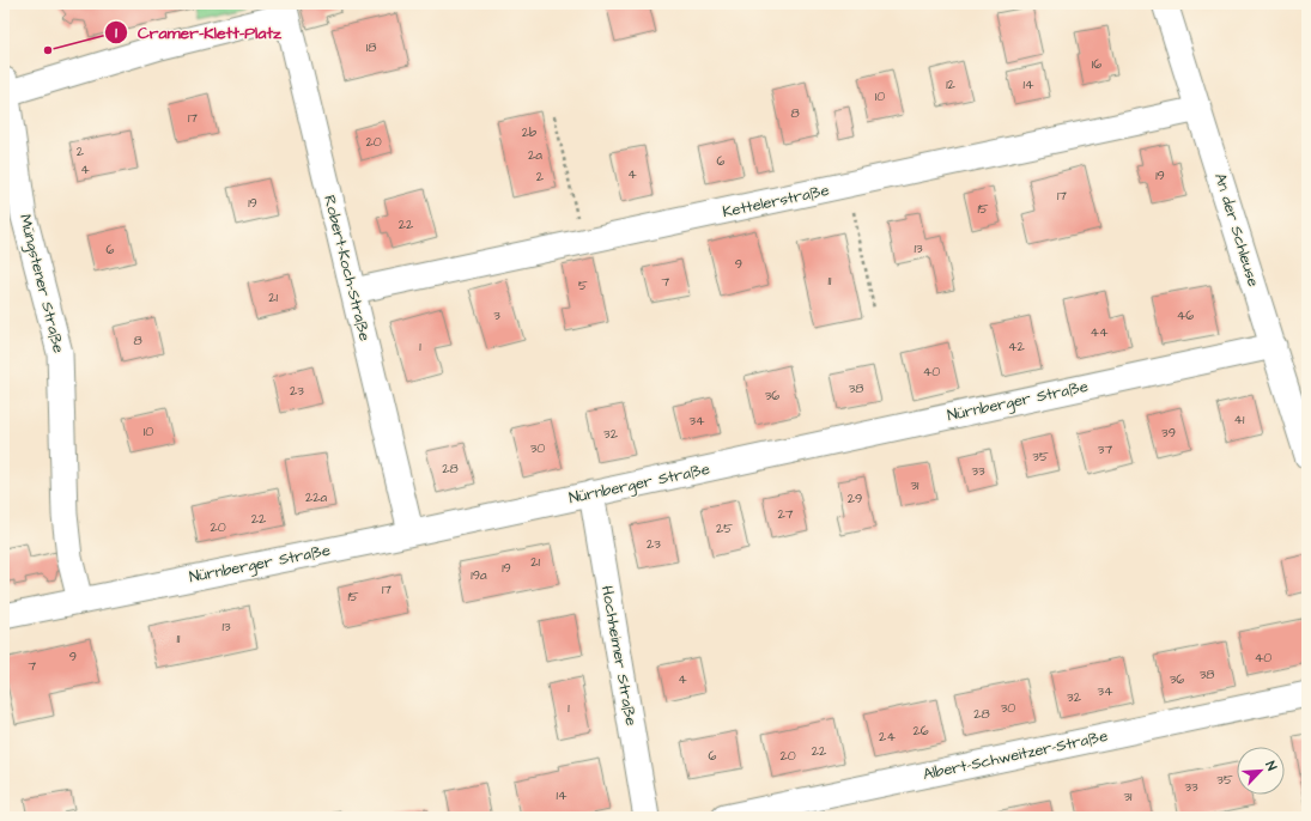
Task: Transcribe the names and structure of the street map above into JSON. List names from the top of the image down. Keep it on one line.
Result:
{"streets":{"street":["Kettelerstraße","An der Schleuse","Robert-Koch-Straße","Müngstener Straße","Nürnberger Straße","Hochheimer Straße","Albert-Schweitzer-Straße"]},"crossings":[["Kettelerstraße","An der Schleuse"],["Kettelerstraße","Robert-Koch-Straße"],["An der Schleuse","Nürnberger Straße"],["Robert-Koch-Straße","Müngstener Straße"],["Robert-Koch-Straße","Nürnberger Straße"],["Müngstener Straße","Nürnberger Straße"],["Nürnberger Straße","Hochheimer Straße"]],"places":["Cramer-Klett-Platz"],"house_numbers":["18","16","12","14","10","8","17","2b","20","2","2a","6","4","4","19","2","17","19","15","22","13","6","9","11","7","5","21","3","46","44","8","1","42","40","38","23","36","41","34","10","39","32","30","37","35","28","33","31","22a","29","27","22","20","25","23","21","19","19a","17","15","13","11","9","40","7","38","4","36","34","32","1","30","28","26","24","22","6","20","35","33","14","31"],"north":"top right"}
